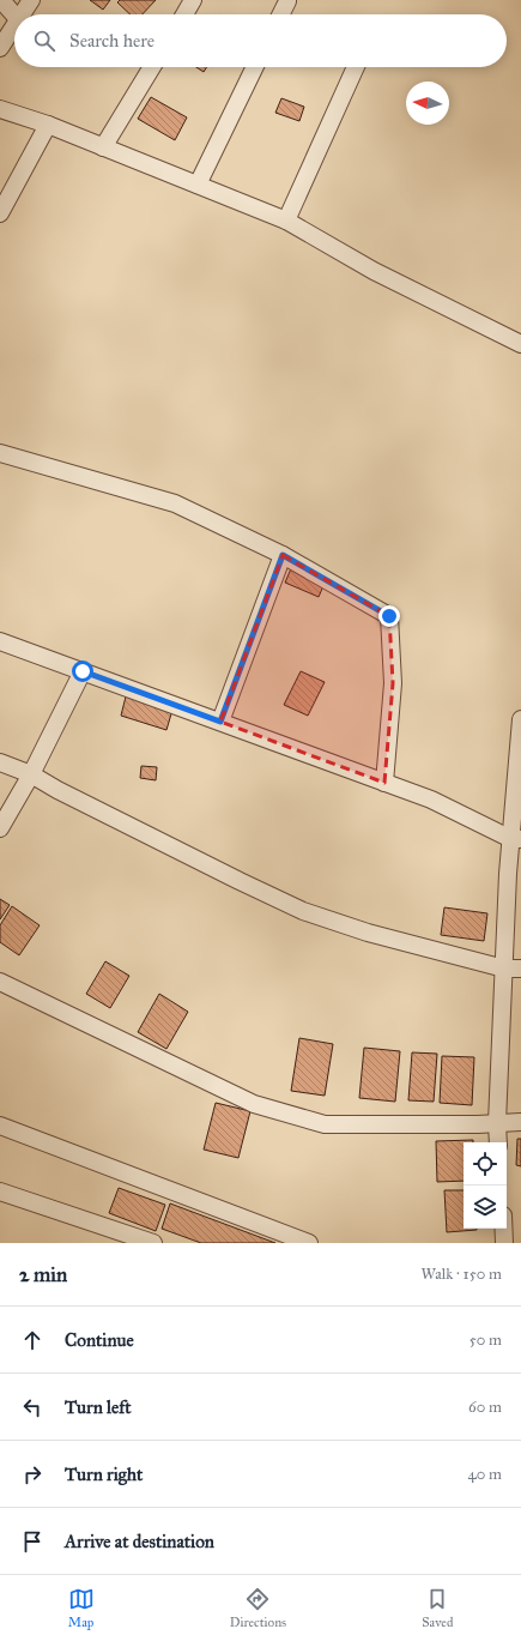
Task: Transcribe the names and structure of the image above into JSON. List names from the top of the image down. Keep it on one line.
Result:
{"north":"left","page":{"search":"Search here","heading":["2 min","Walk · 150 m"],"list":[["Continue","50 m"],["Turn left","60 m"],["Turn right","40 m"],"Arrive at destination"],"nav":["Map","Directions","Saved"]}}
